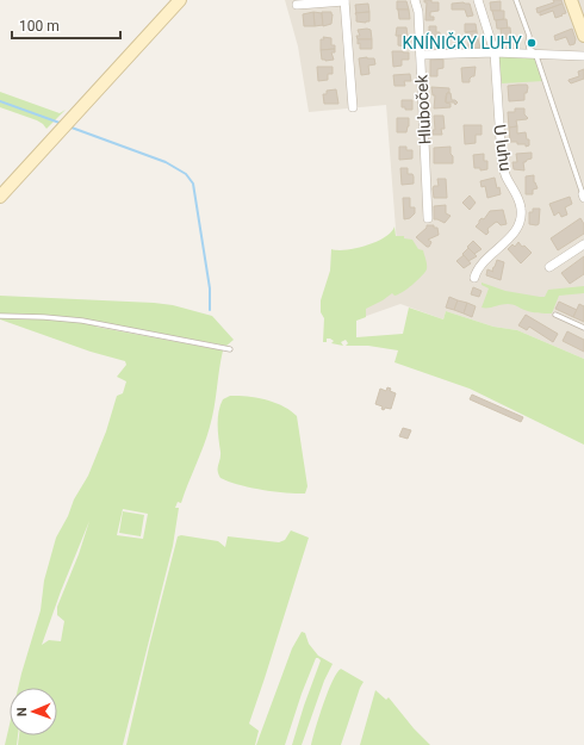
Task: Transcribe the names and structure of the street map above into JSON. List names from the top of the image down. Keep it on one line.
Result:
{"streets":{"street":["Hluboček","U luhu"]},"places":["KNÍNIČKY LUHY"],"scale_bar":"100 m","north":"left"}
